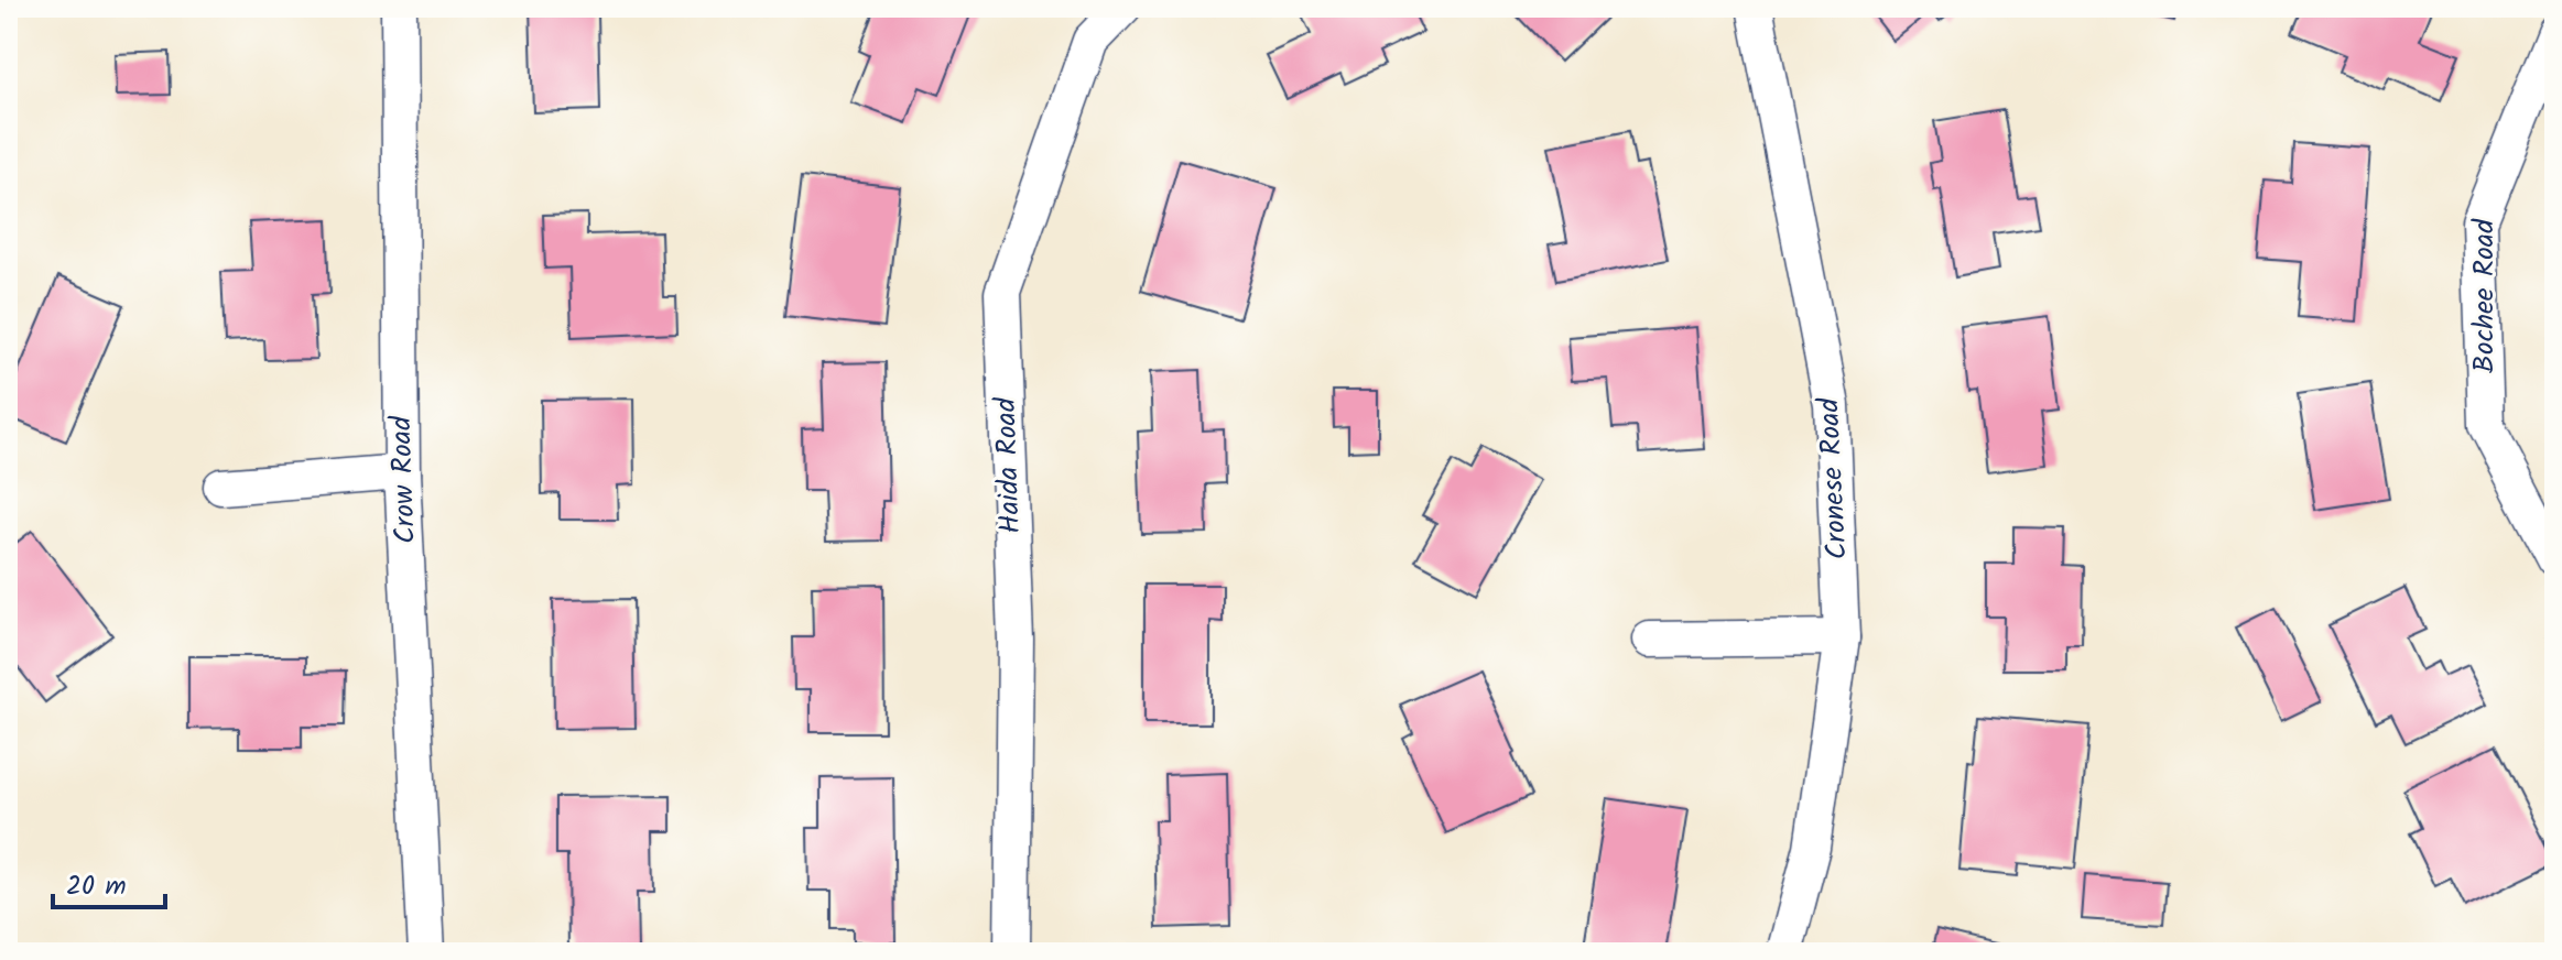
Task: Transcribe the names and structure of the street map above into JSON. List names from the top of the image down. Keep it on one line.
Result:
{"streets":{"street":["Bochee Road","Haida Road","Cronese Road","Crow Road"]},"scale_bar":"20 m"}
